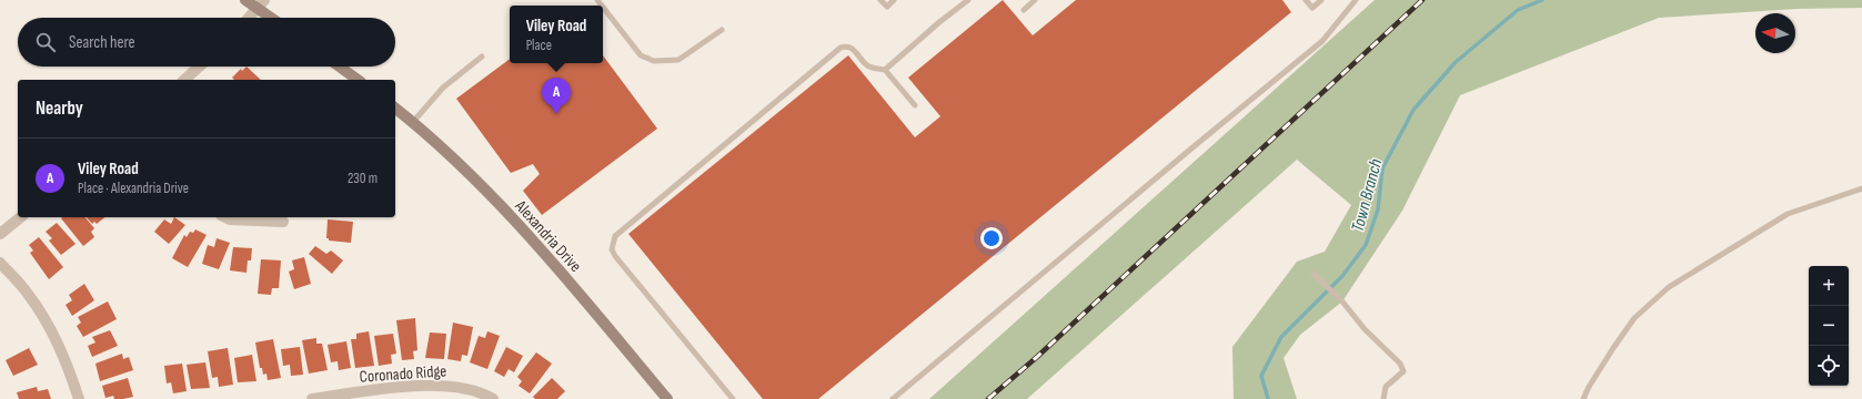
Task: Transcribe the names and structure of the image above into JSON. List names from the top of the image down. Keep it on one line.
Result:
{"streets":{"street":["Alexandria Drive","Coronado Ridge"]},"water":["Town Branch"],"north":"left","page":{"popup":["Viley Road","Place"],"search":"Search here","pins":"A","heading":"Nearby","list":[{"mark":"A","name":"Viley Road","note":"Place · Alexandria Drive","value":"230 m"}],"map_buttons":["+","−"]}}
